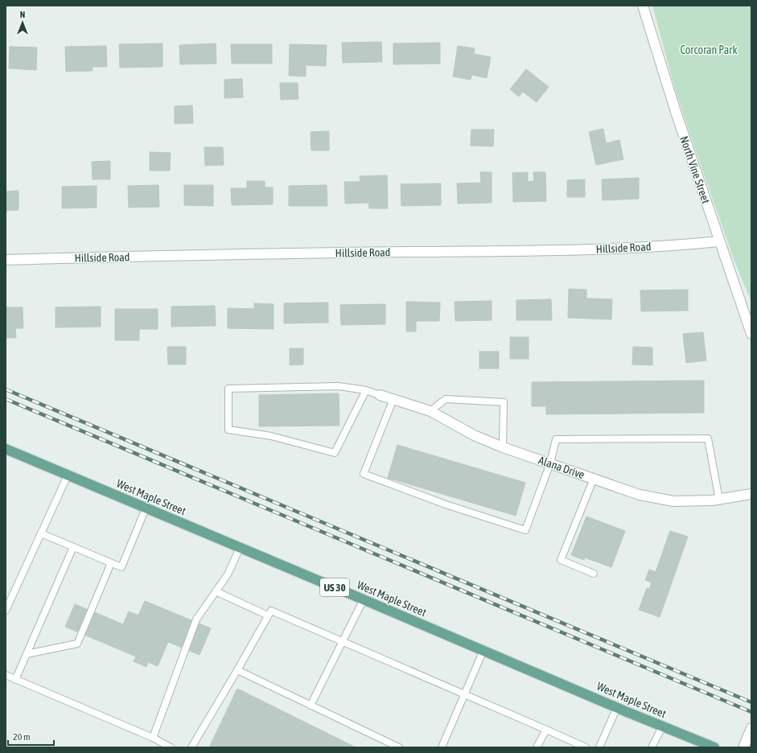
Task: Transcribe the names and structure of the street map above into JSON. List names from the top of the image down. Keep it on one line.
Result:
{"streets":{"main road":["West Maple Street","US 30"],"street":["North Vine Street","Hillside Road","Alana Drive"]},"crossings":[["North Vine Street","Hillside Road"]],"parks":["Corcoran Park"],"scale_bar":"20 m","north":"top"}
